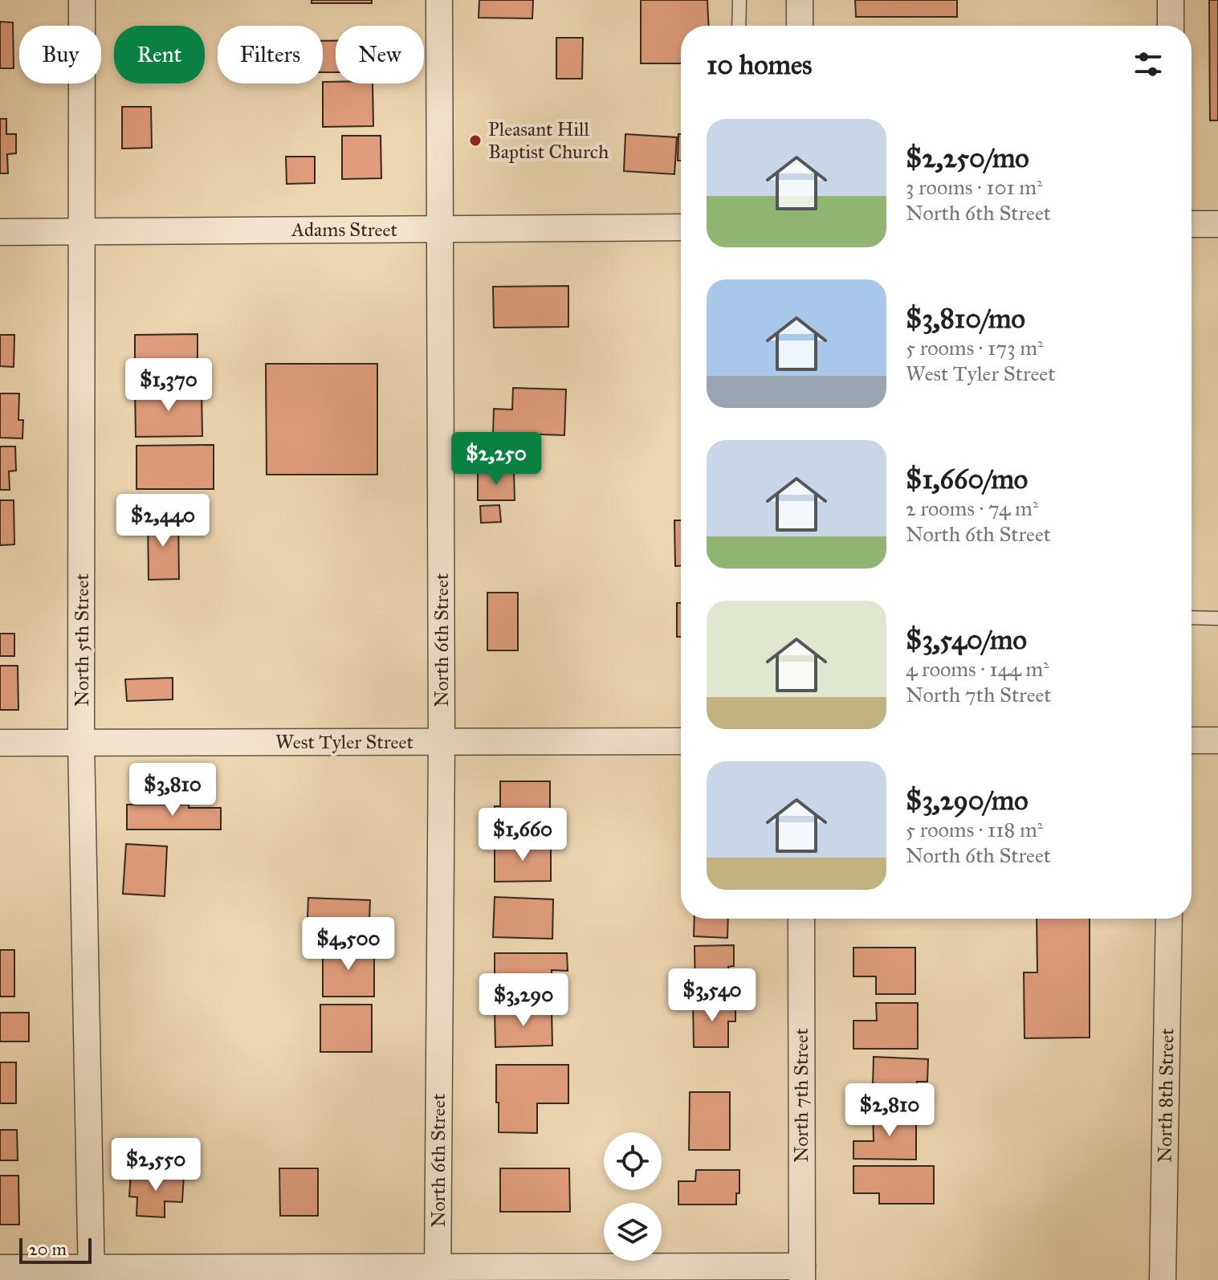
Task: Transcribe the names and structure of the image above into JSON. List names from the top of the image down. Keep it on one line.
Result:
{"streets":{"street":["Adams Street","North 5th Street","North 6th Street","West Tyler Street","North 7th Street","North 8th Street"]},"crossings":[["Adams Street","North 5th Street"],["Adams Street","North 6th Street"],["North 5th Street","West Tyler Street"],["North 6th Street","West Tyler Street"]],"places":["Pleasant Hill Baptist Church"],"scale_bar":"20 m","page":{"chip":["Buy","Rent","Filters","New"],"heading":"10 homes","list":[{"name":"$2,250/mo","note":"3 rooms · 101 m² · North 6th Street"},{"name":"$3,810/mo","note":"5 rooms · 173 m² · West Tyler Street"},{"name":"$1,660/mo","note":"2 rooms · 74 m² · North 6th Street"},{"name":"$3,540/mo","note":"4 rooms · 144 m² · North 7th Street"},{"name":"$3,290/mo","note":"5 rooms · 118 m² · North 6th Street"}],"price":["$1,370","$2,250","$2,440","$3,810","$1,660","$4,500","$3,540","$3,290","$2,810","$2,550"],"scale":"20 m"}}
